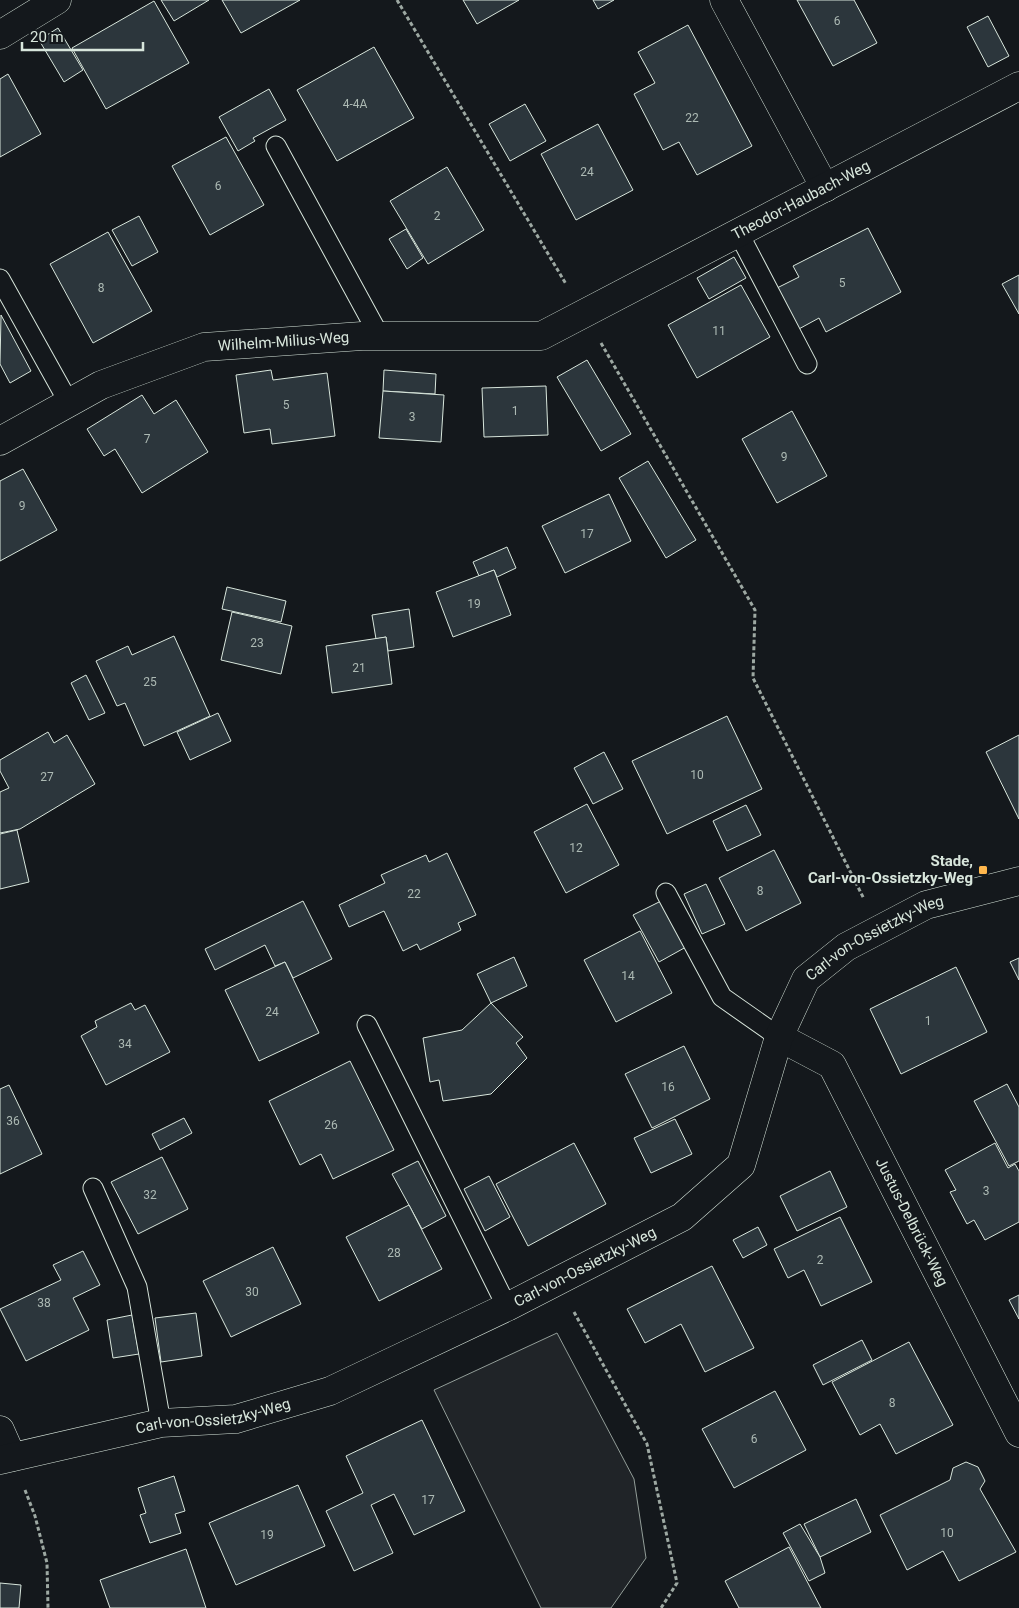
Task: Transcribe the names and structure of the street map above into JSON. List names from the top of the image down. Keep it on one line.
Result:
{"streets":{"street":["Theodor-Haubach-Weg","Wilhelm-Milius-Weg","Carl-von-Ossietzky-Weg","Justus-Delbrück-Weg"]},"crossings":[["Theodor-Haubach-Weg","Wilhelm-Milius-Weg"],["Carl-von-Ossietzky-Weg","Justus-Delbrück-Weg"]],"places":{"transit":["Stade, Carl-von-Ossietzky-Weg"]},"house_numbers":["6","4-4A","22","24","6","2","5","8","11","5","1","3","7","9","9","17","19","23","21","25","10","27","12","8","22","14","24","1","34","16","36","26","3","32","28","2","30","38","8","6","17","10","19"],"scale_bar":"20 m"}
